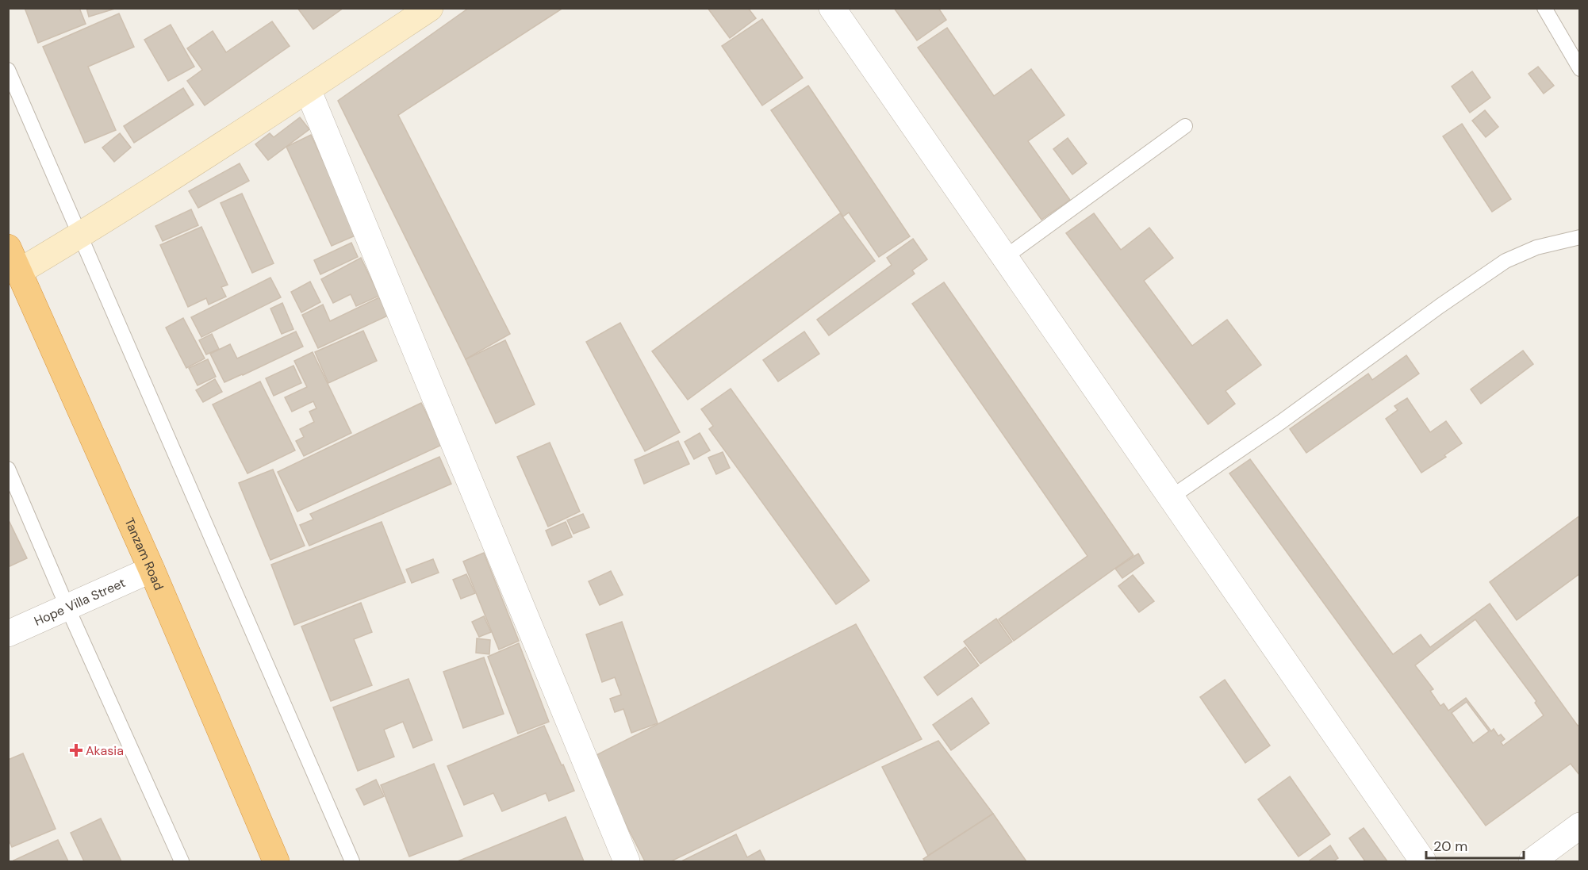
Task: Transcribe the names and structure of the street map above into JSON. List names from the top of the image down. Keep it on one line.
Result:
{"streets":{"highway":["Tanzam Road"],"street":["Hope Villa Street"]},"crossings":[["Tanzam Road","Hope Villa Street"]],"places":{"health":["Akasia"]},"scale_bar":"20 m"}
